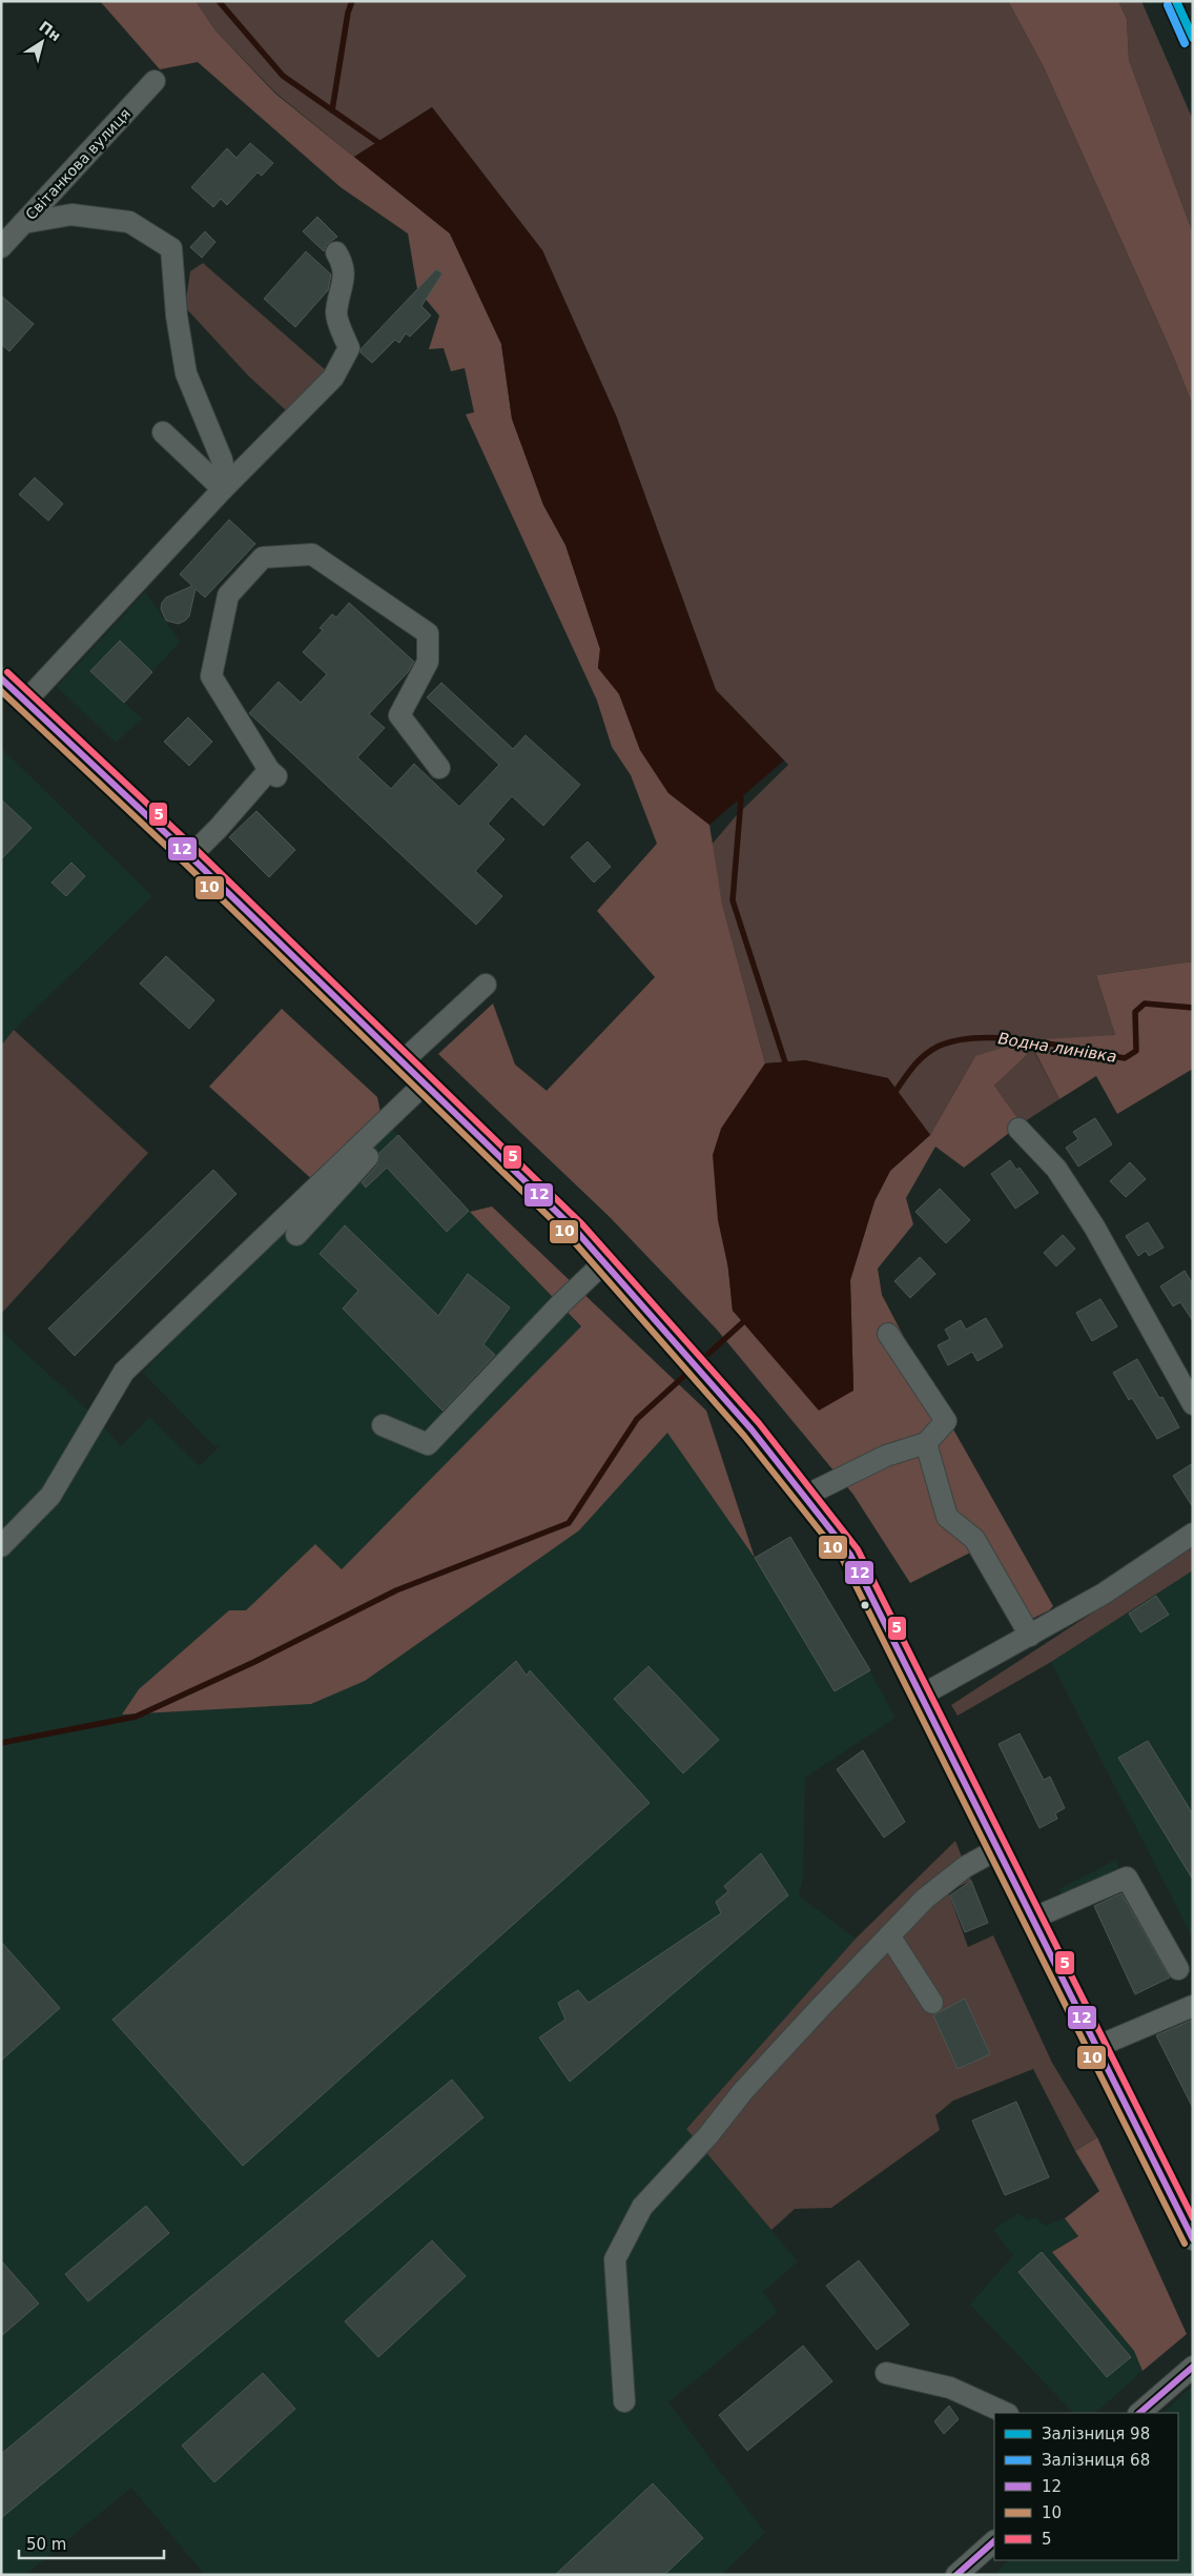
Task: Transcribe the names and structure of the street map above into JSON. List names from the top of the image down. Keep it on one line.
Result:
{"streets":{"street":["Світанкова вулиця"]},"water":["Водна линівка"],"lines":["rail line 98","rail line 68","transit line 5","transit line 12","transit line 10"],"legend":["Залізниця 98","Залізниця 68","12","10","5"],"scale_bar":"50 m","north":"top right"}
